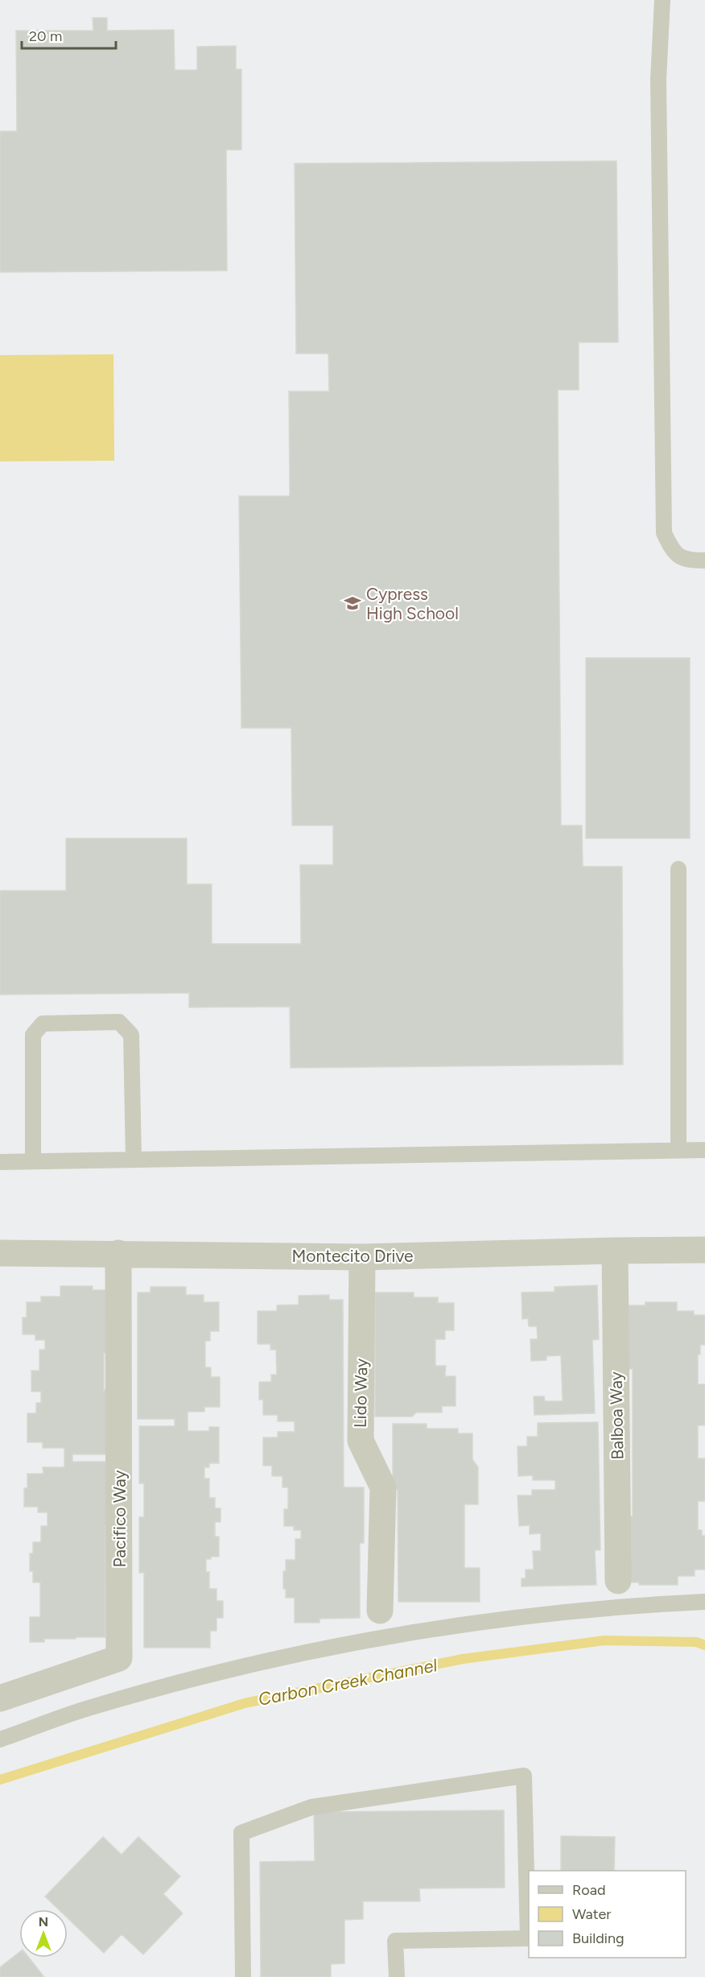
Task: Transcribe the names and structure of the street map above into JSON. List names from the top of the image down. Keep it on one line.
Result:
{"streets":{"street":["Montecito Drive","Lido Way","Balboa Way","Pacifico Way"]},"crossings":[["Montecito Drive","Lido Way"],["Montecito Drive","Balboa Way"],["Montecito Drive","Pacifico Way"]],"water":["Carbon Creek Channel"],"places":{"school or university":["Cypress High School"]},"legend":["Road","Water","Building"],"scale_bar":"20 m","north":"top"}
